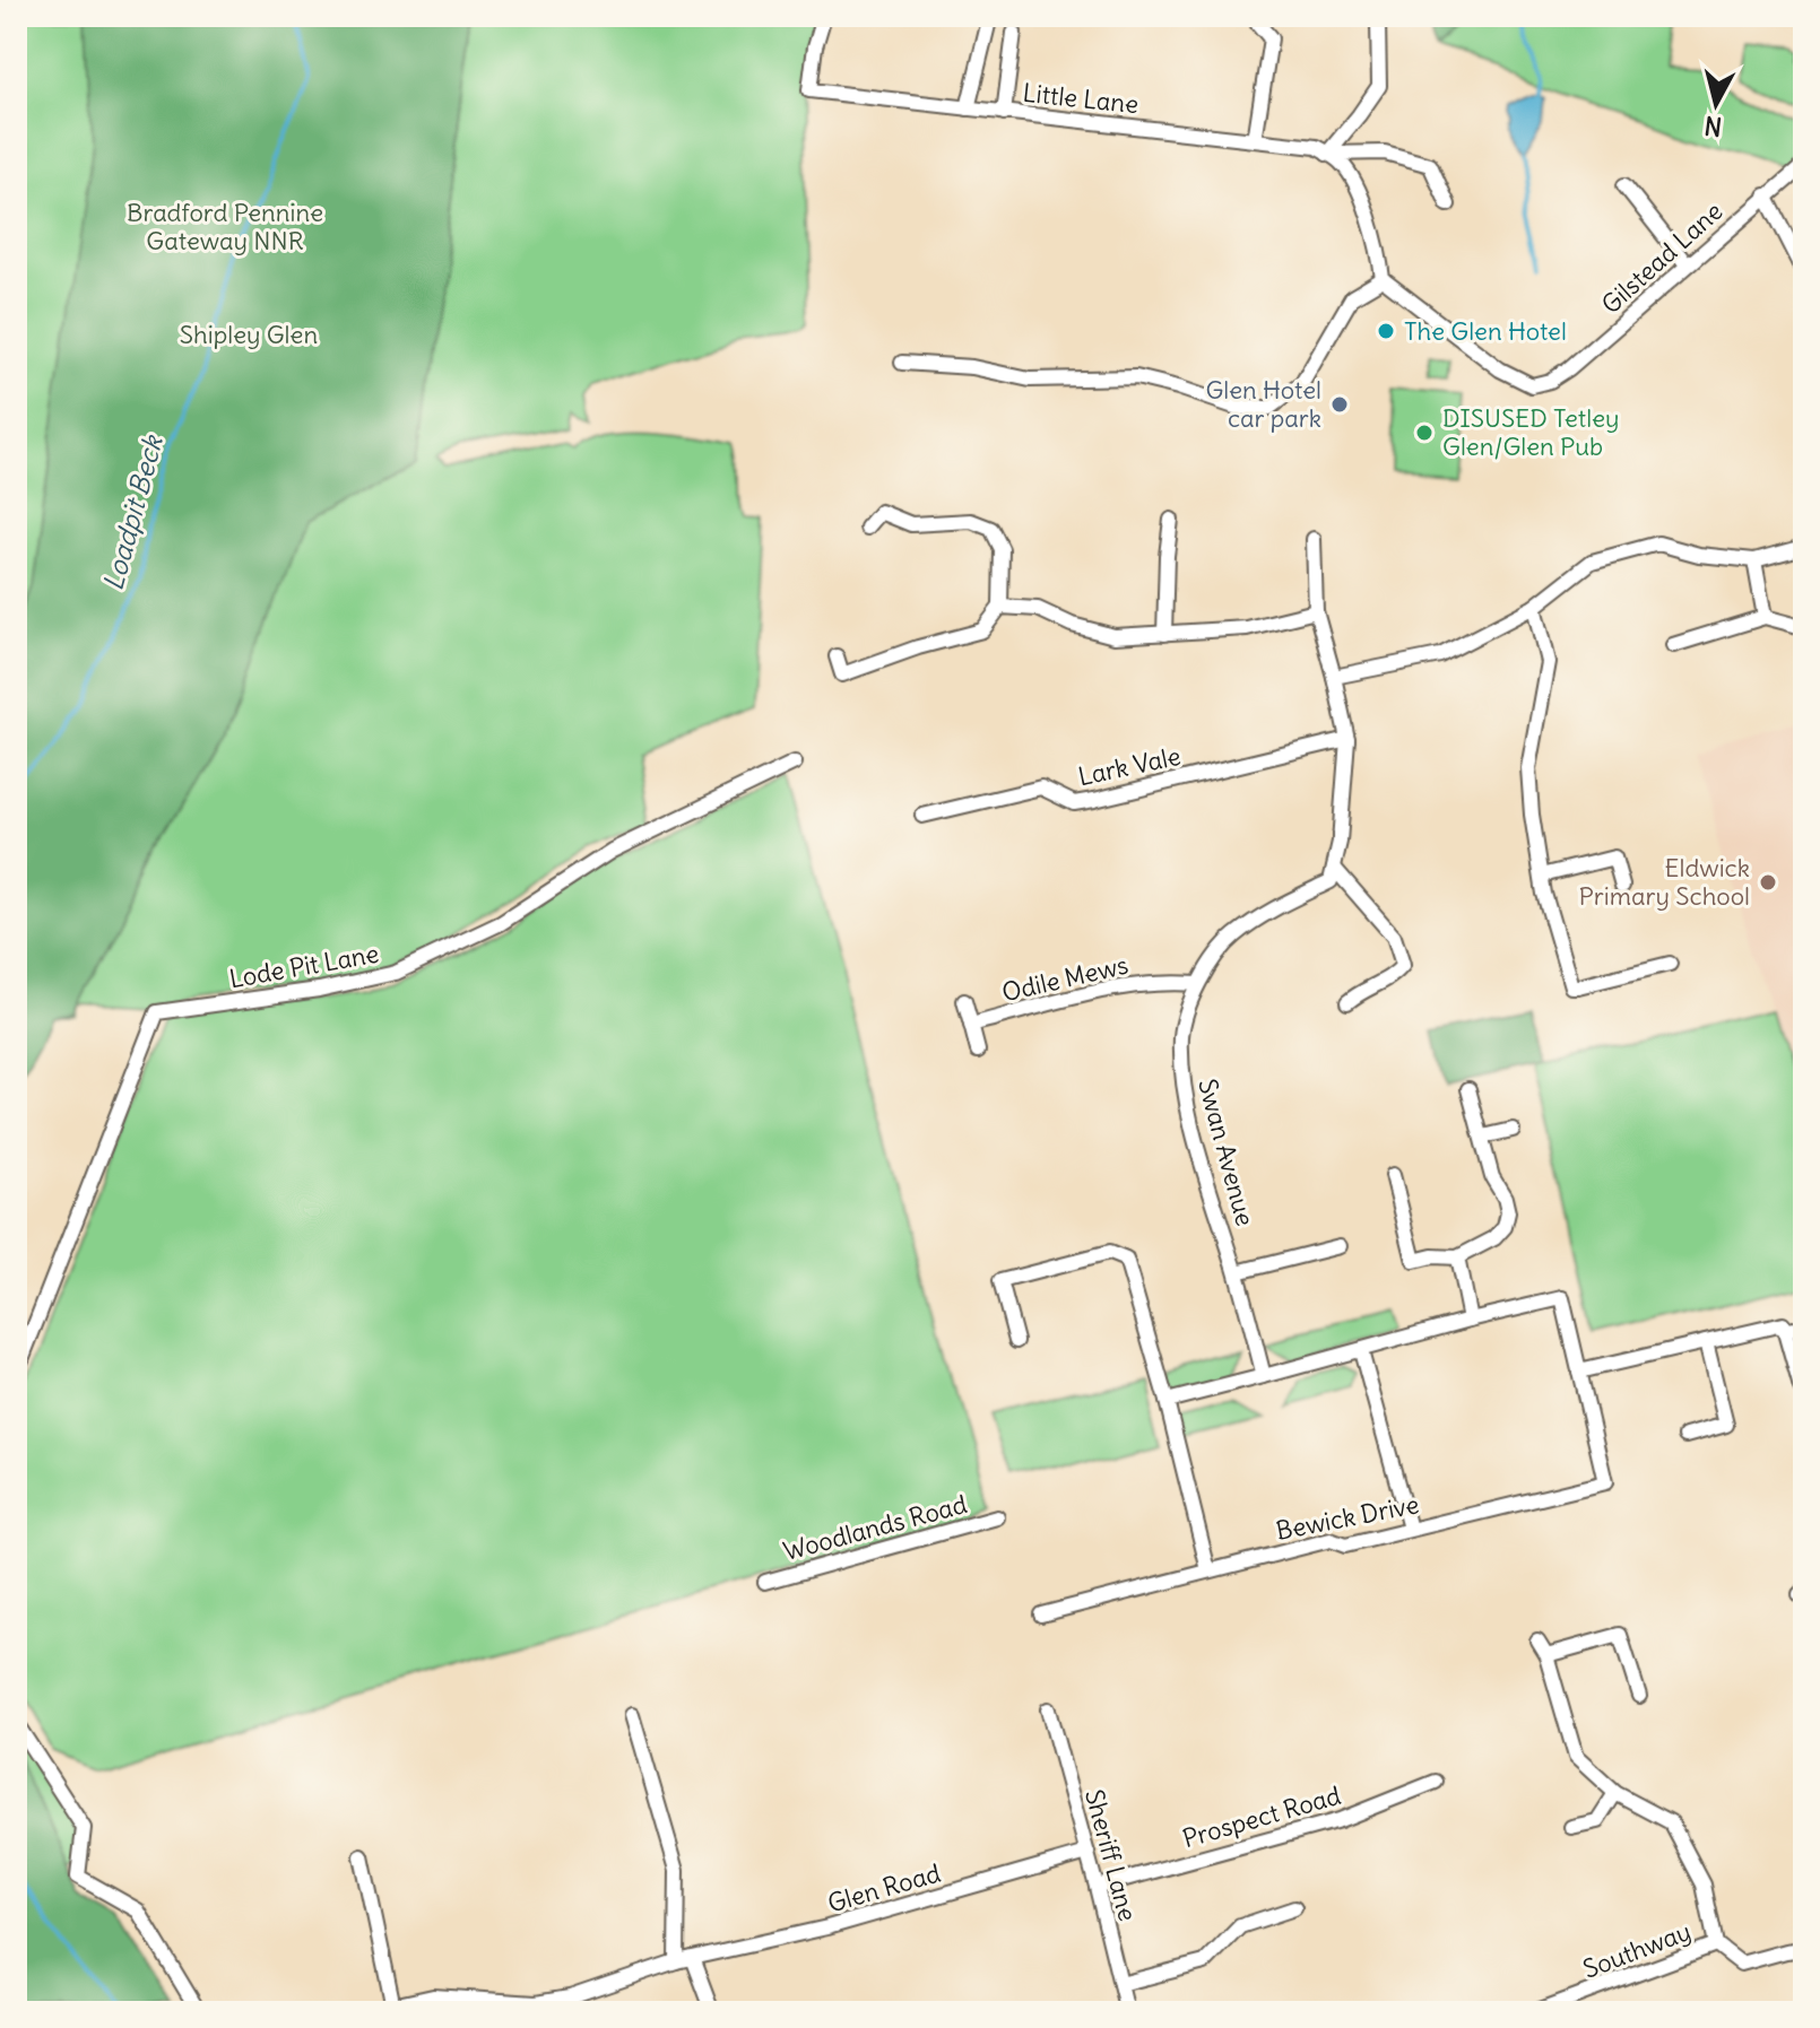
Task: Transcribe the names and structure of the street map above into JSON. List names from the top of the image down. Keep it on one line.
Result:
{"streets":{"street":["Little Lane","Gilstead Lane","Lark Vale","Lode Pit Lane","Odile Mews","Swan Avenue","Bewick Drive","Woodlands Road","Prospect Road","Sheriff Lane","Glen Road","Southway"]},"crossings":[["Little Lane","Gilstead Lane"],["Odile Mews","Swan Avenue"],["Prospect Road","Sheriff Lane"],["Sheriff Lane","Glen Road"]],"water":["Loadpit Beck"],"parks":["Bradford Pennine Gateway NNR","Shipley Glen"],"places":["The Glen Hotel","Glen Hotel car park","DISUSED Tetley Glen/Glen Pub","Eldwick Primary School"],"north":"bottom"}
